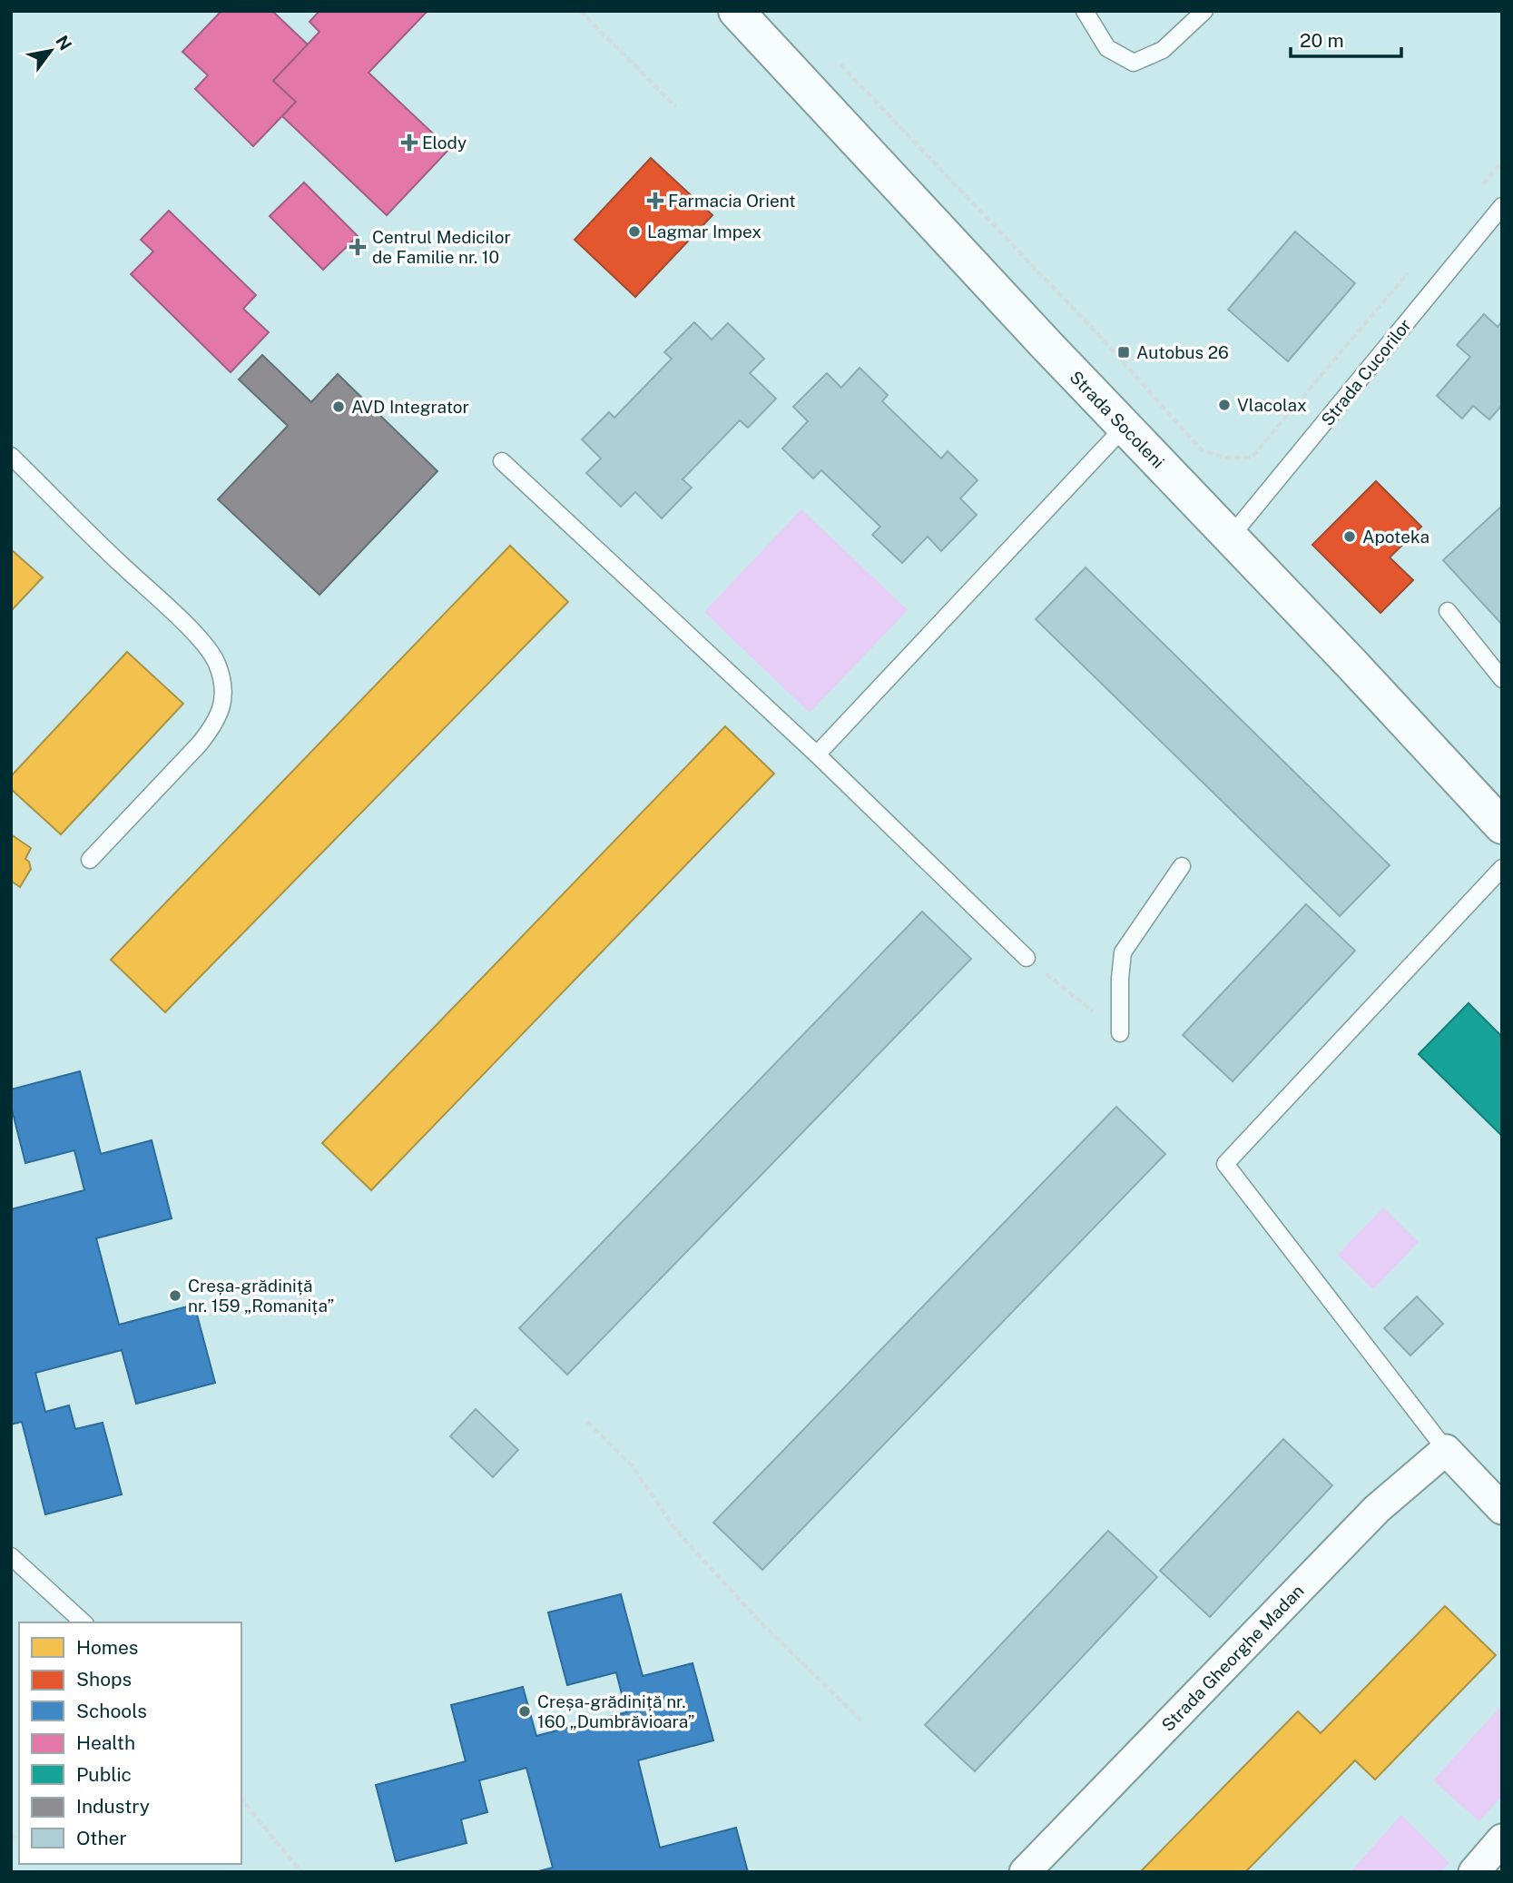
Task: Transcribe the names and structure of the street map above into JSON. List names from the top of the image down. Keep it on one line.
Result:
{"streets":{"main road":["Strada Socoleni"],"street":["Strada Gheorghe Madan"],"lane":["Strada Cucorilor"]},"crossings":[["Strada Cucorilor","Strada Socoleni"]],"places":{"health":["Elody","Farmacia Orient","Centrul Medicilor de Familie nr. 10"],"other":["Lagmar Impex","Vlacolax","AVD Integrator","Apoteka","Creșa-grădiniță nr. 159 „Romanița”","Creșa-grădiniță nr. 160 „Dumbrăvioara”"],"transit":["Autobus 26"]},"legend":["Homes","Shops","Schools","Health","Public","Industry","Other"],"scale_bar":"20 m","north":"top right"}
